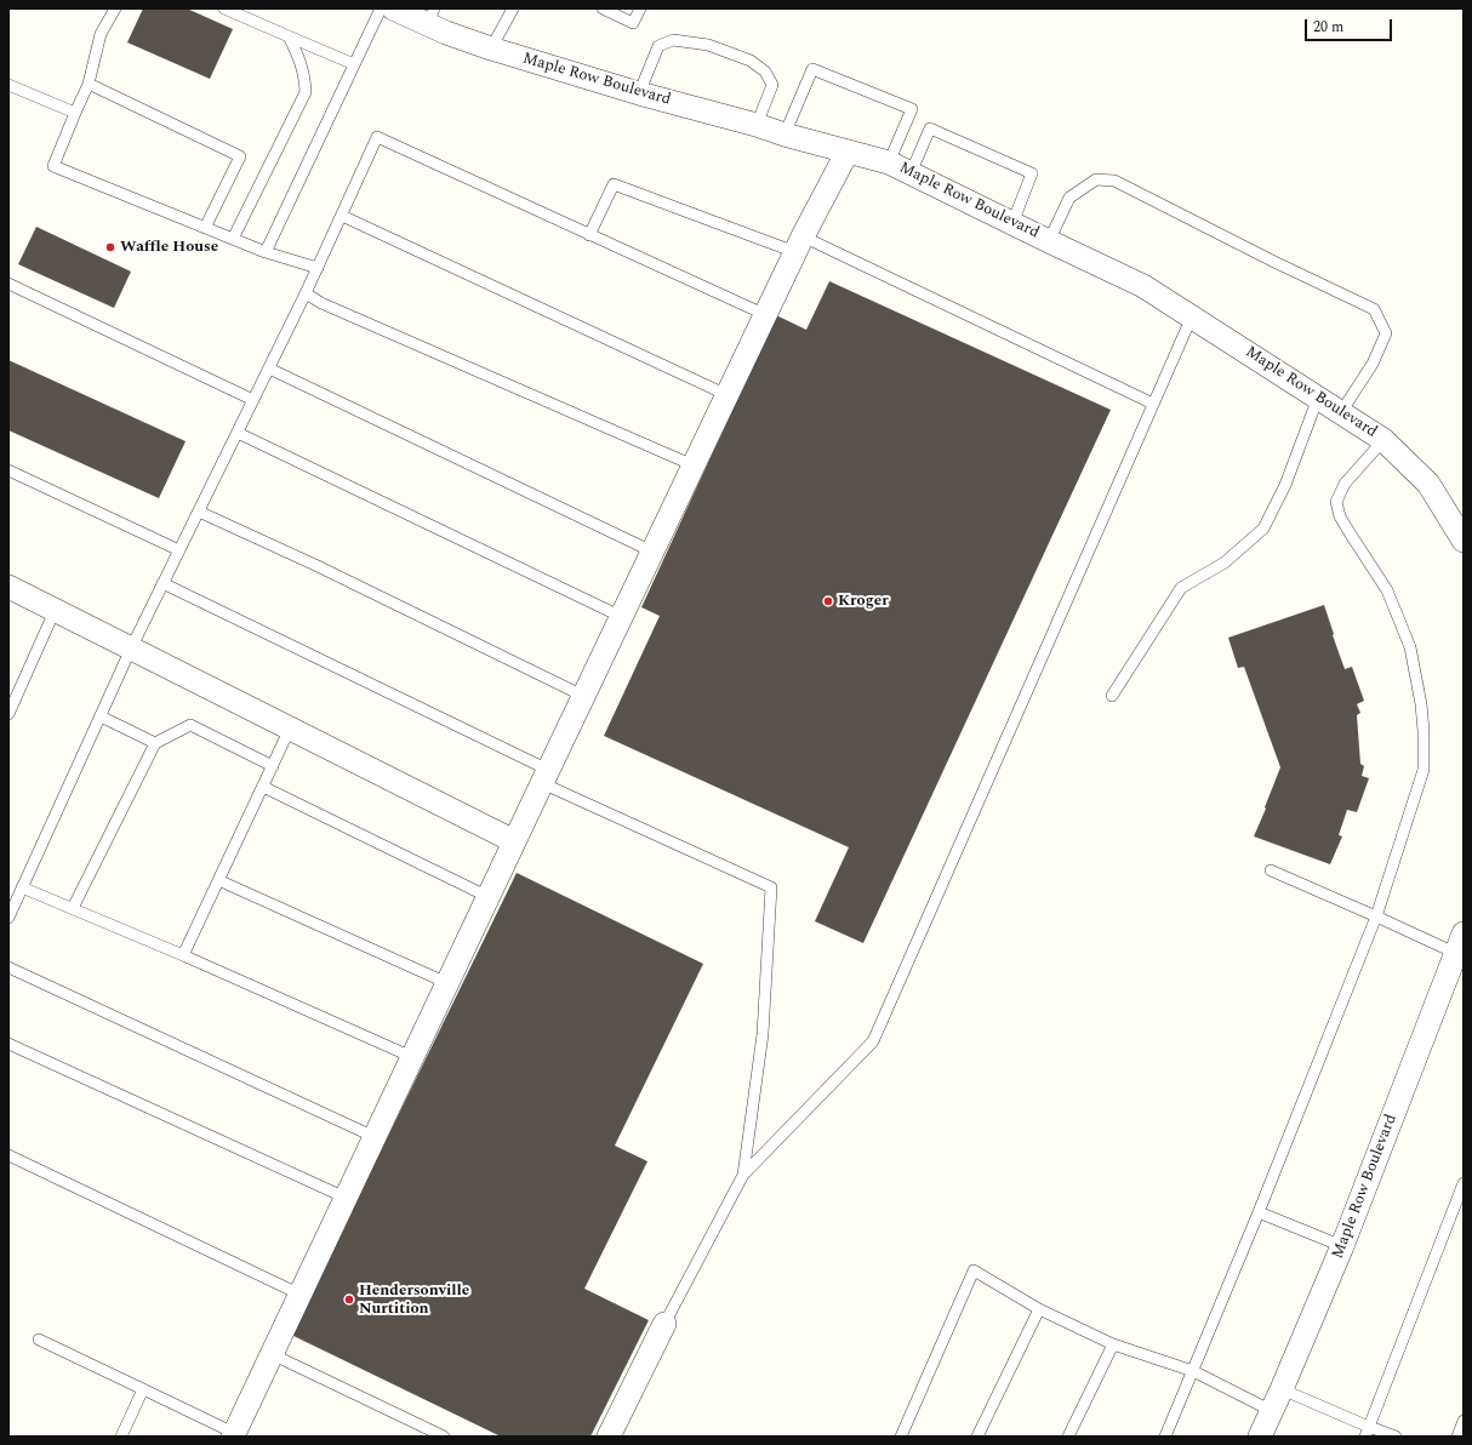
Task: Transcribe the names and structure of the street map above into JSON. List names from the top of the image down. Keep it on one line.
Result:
{"streets":{"street":["Maple Row Boulevard"]},"places":["Waffle House","Kroger","Hendersonville Nurtition"],"scale_bar":"20 m"}
